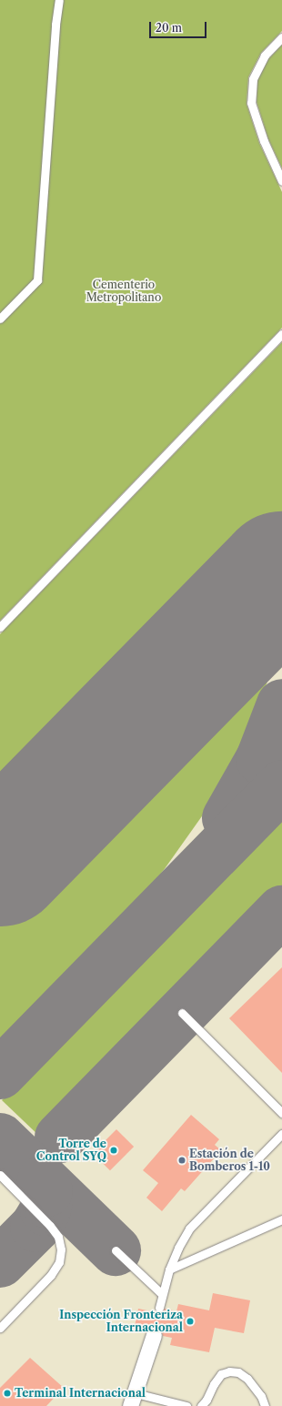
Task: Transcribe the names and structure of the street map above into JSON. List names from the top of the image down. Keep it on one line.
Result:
{"parks":["Cementerio Metropolitano"],"places":["Torre de Control SYQ","Estación de Bomberos 1-10","Inspección Fronteriza Internacional","Terminal Internacional"],"scale_bar":"20 m"}
